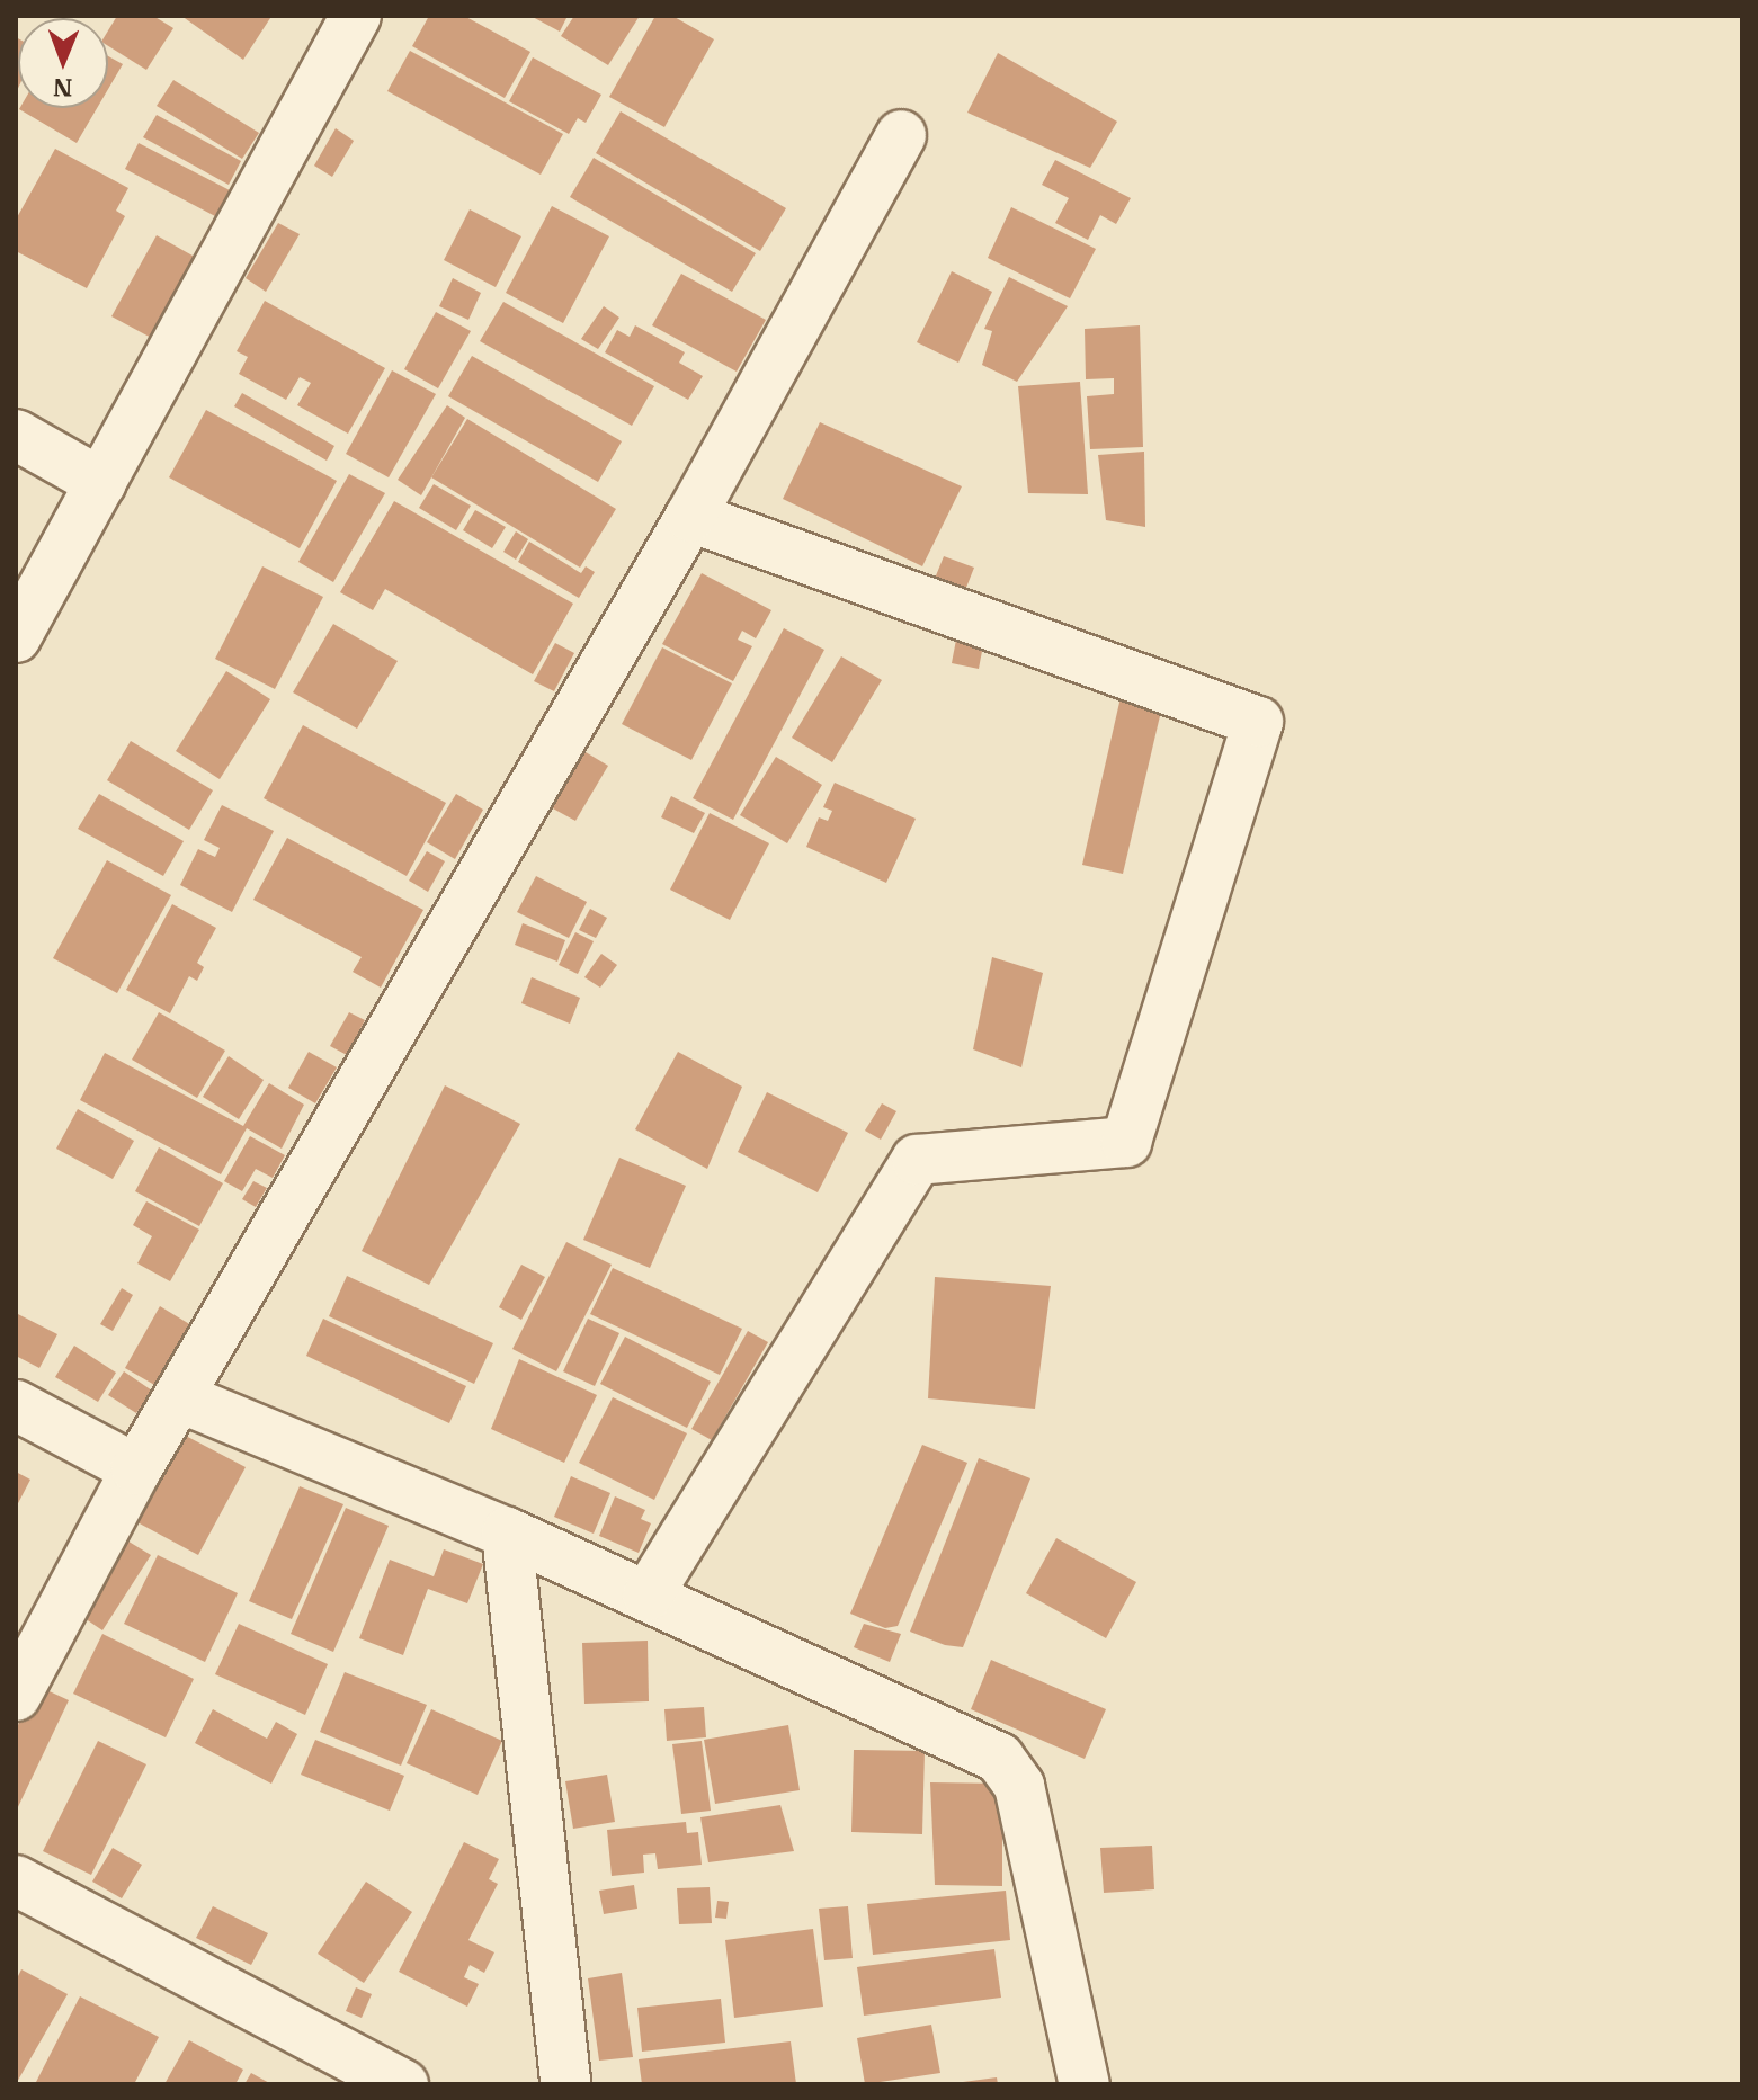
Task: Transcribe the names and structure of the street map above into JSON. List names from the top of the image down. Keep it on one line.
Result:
{"north":"bottom"}
